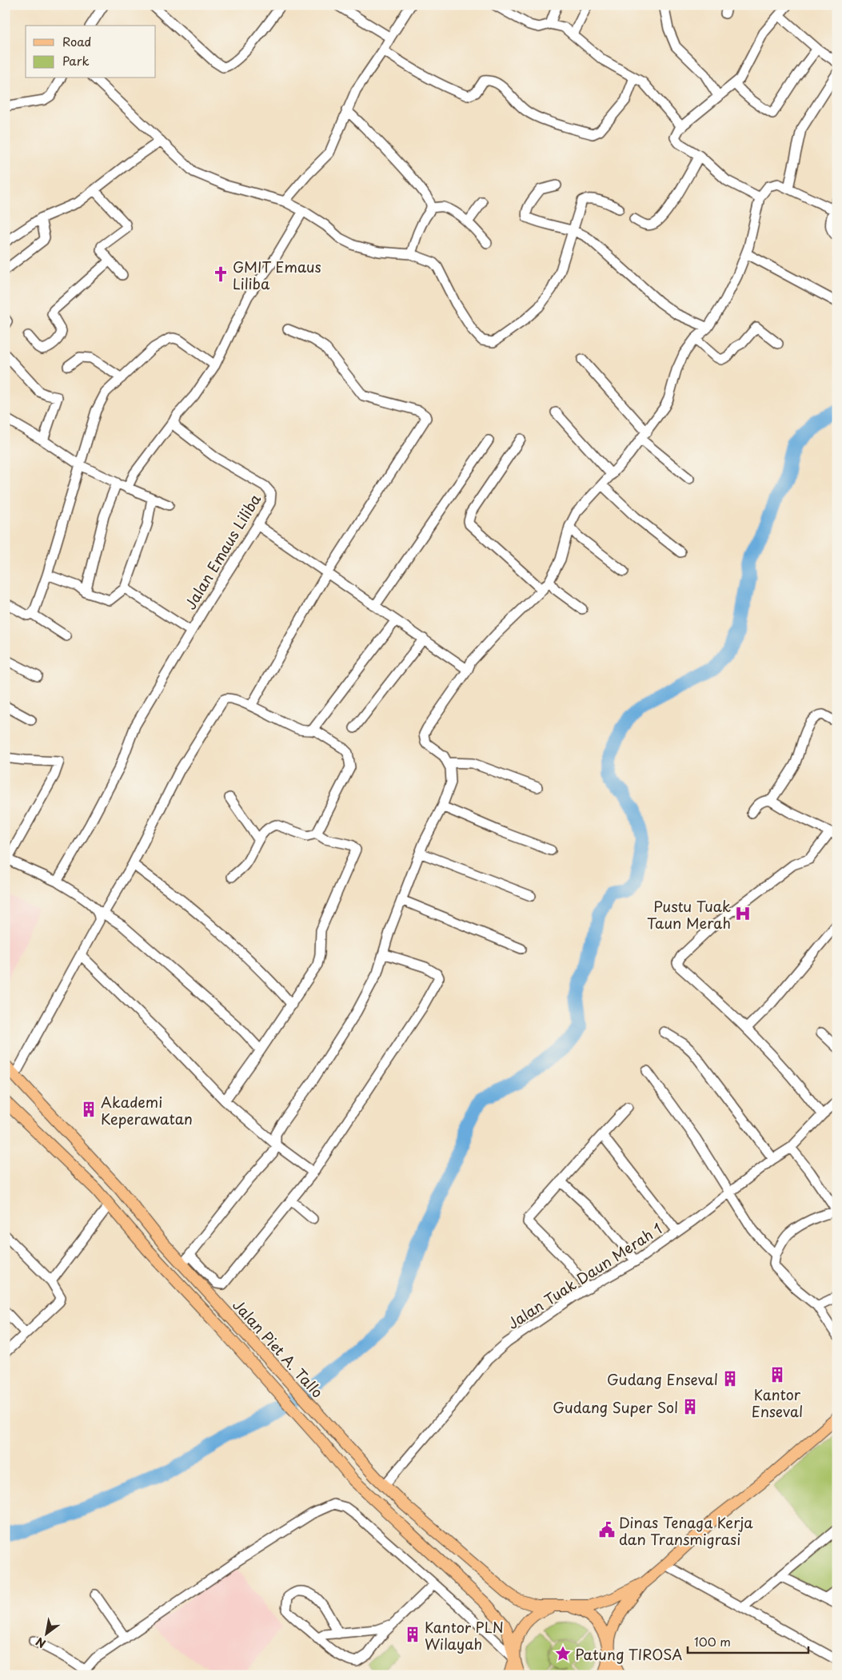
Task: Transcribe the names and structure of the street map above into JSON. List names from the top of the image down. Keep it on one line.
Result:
{"streets":{"main road":["Jalan Piet A. Tallo"],"street":["Jalan Emaus Liliba","Jalan Tuak Daun Merah 1"]},"crossings":[["Jalan Tuak Daun Merah 1","Jalan Piet A. Tallo"]],"places":{"church":["GMIT Emaus Liliba"],"hospital":["Pustu Tuak Taun Merah"],"building":["Akademi Keperawatan","Kantor Enseval","Gudang Enseval","Gudang Super Sol","Kantor PLN Wilayah"],"public building":["Dinas Tenaga Kerja dan Transmigrasi"],"place":["Patung TIROSA"]},"legend":["Road","Park"],"scale_bar":"100 m","north":"bottom left"}
